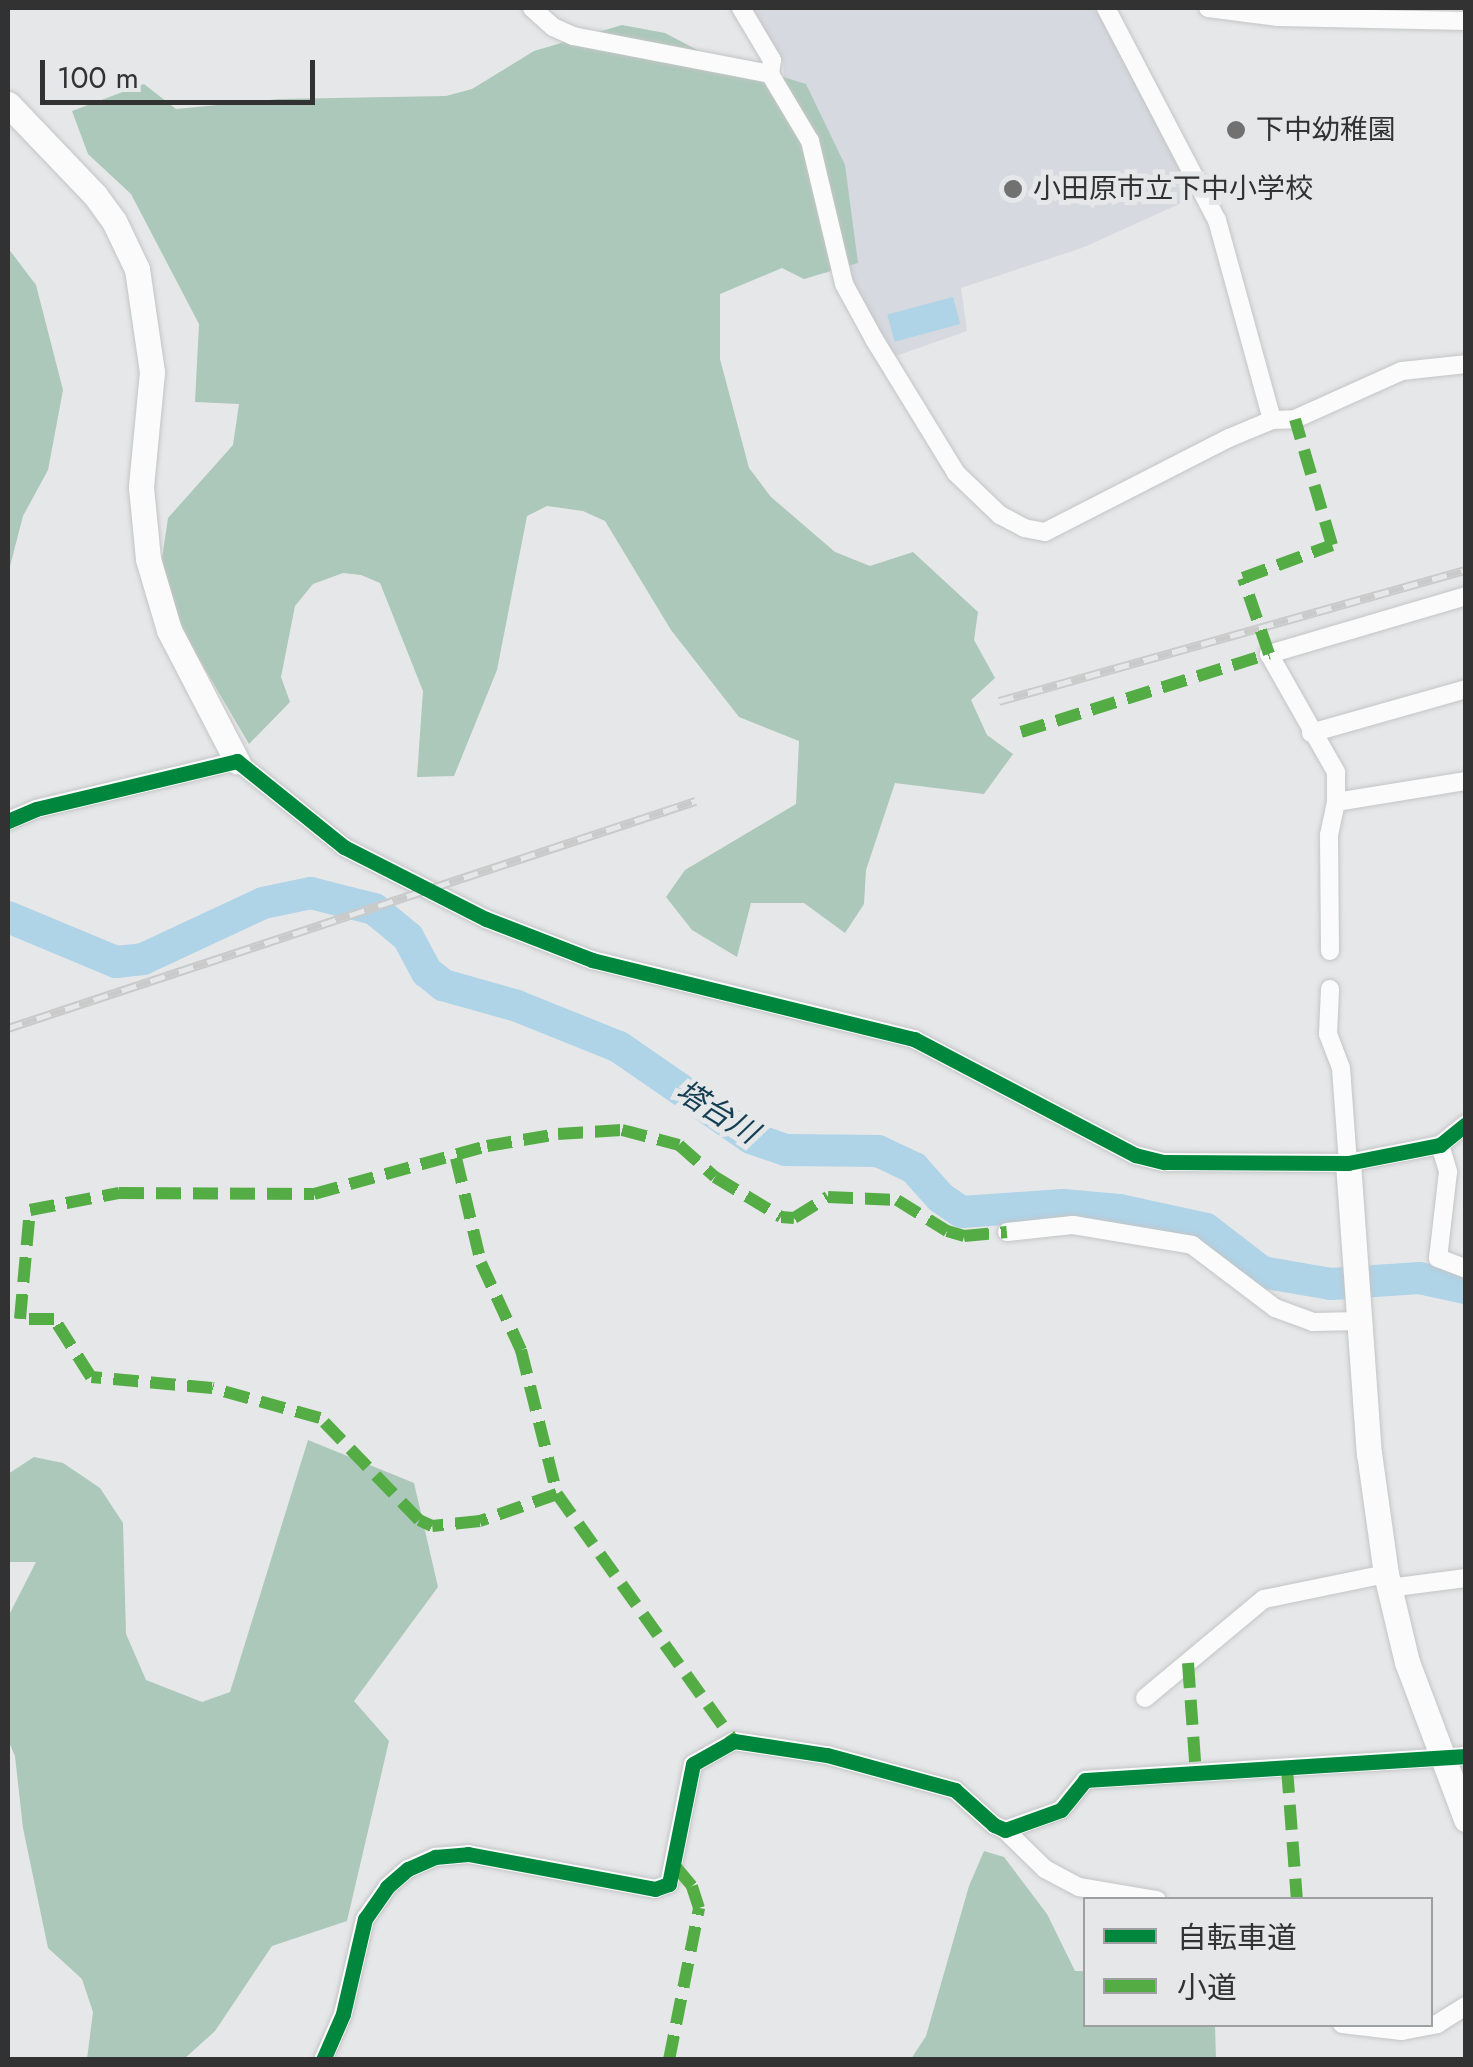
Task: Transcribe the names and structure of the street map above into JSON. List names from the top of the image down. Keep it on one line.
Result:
{"water":["塔台川"],"places":["下中幼稚園","小田原市立下中小学校"],"legend":["自転車道","小道"],"scale_bar":"100 m"}
